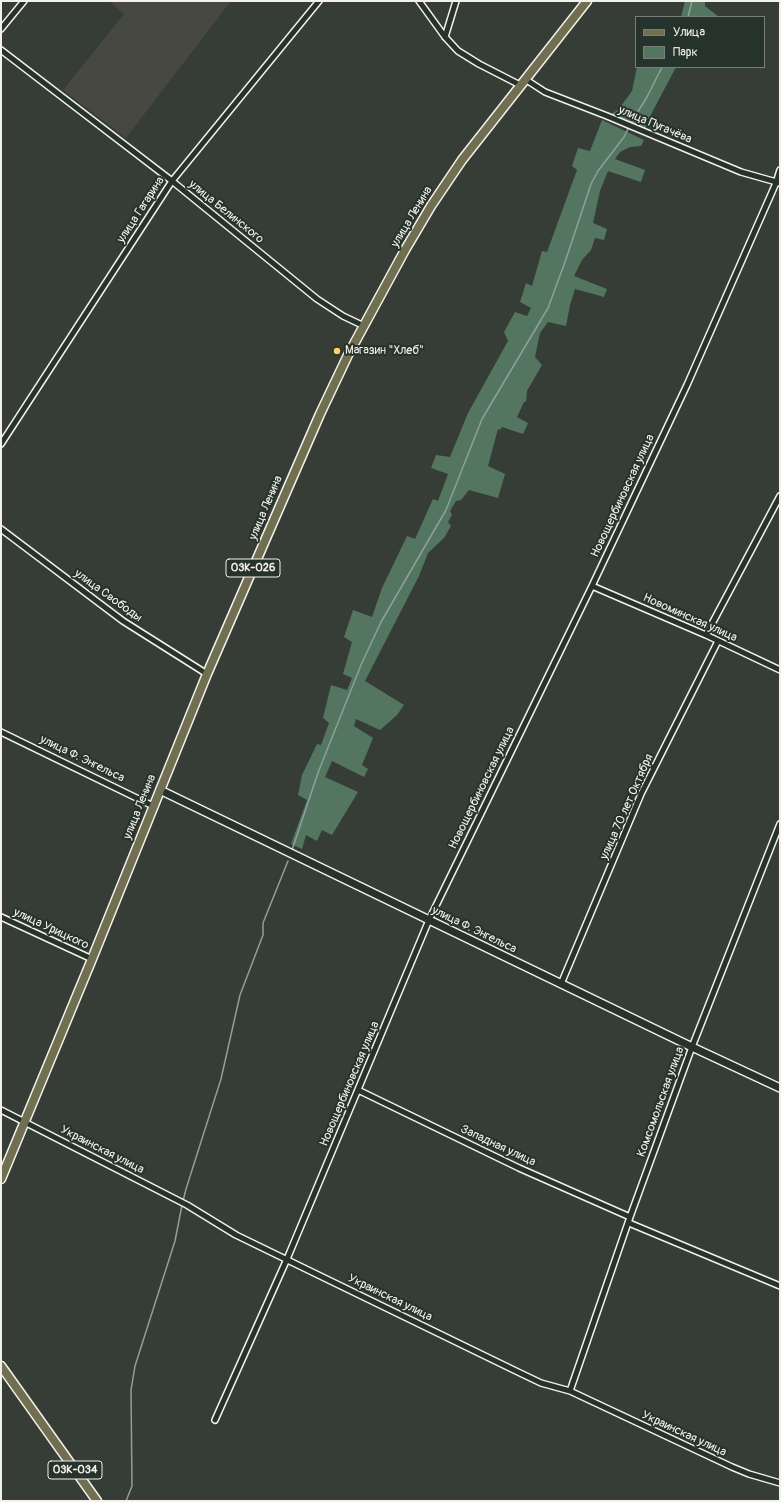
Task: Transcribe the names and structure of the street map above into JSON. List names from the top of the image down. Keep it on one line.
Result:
{"streets":{"main road":["улица Ленина","03К-026","улица Ф. Энгельса","03К-034"],"street":["улица Пугачёва","улица Гагарина","улица Белинского","Новощербиновская улица","улица Свободы","Новоминская улица","улица 70 лет Октября","улица Урицкого","Комсомольская улица","Западная улица","Украинская улица"]},"crossings":[["улица Пугачёва","улица Ленина"],["улица Пугачёва","Новощербиновская улица"],["улица Гагарина","улица Белинского"],["улица Белинского","улица Ленина"],["улица Ленина","улица Свободы"],["улица Ленина","улица Ф. Энгельса"],["улица Ленина","улица Урицкого"],["улица Ленина","Украинская улица"],["Новощербиновская улица","Новоминская улица"],["Новощербиновская улица","улица Ф. Энгельса"],["Новощербиновская улица","Западная улица"],["Новощербиновская улица","Украинская улица"],["Новоминская улица","улица 70 лет Октября"],["улица Ф. Энгельса","улица 70 лет Октября"],["улица Ф. Энгельса","Комсомольская улица"],["Комсомольская улица","Западная улица"],["Комсомольская улица","Украинская улица"]],"places":["Магазин \"Хлеб\""],"legend":["Улица","Парк"]}
